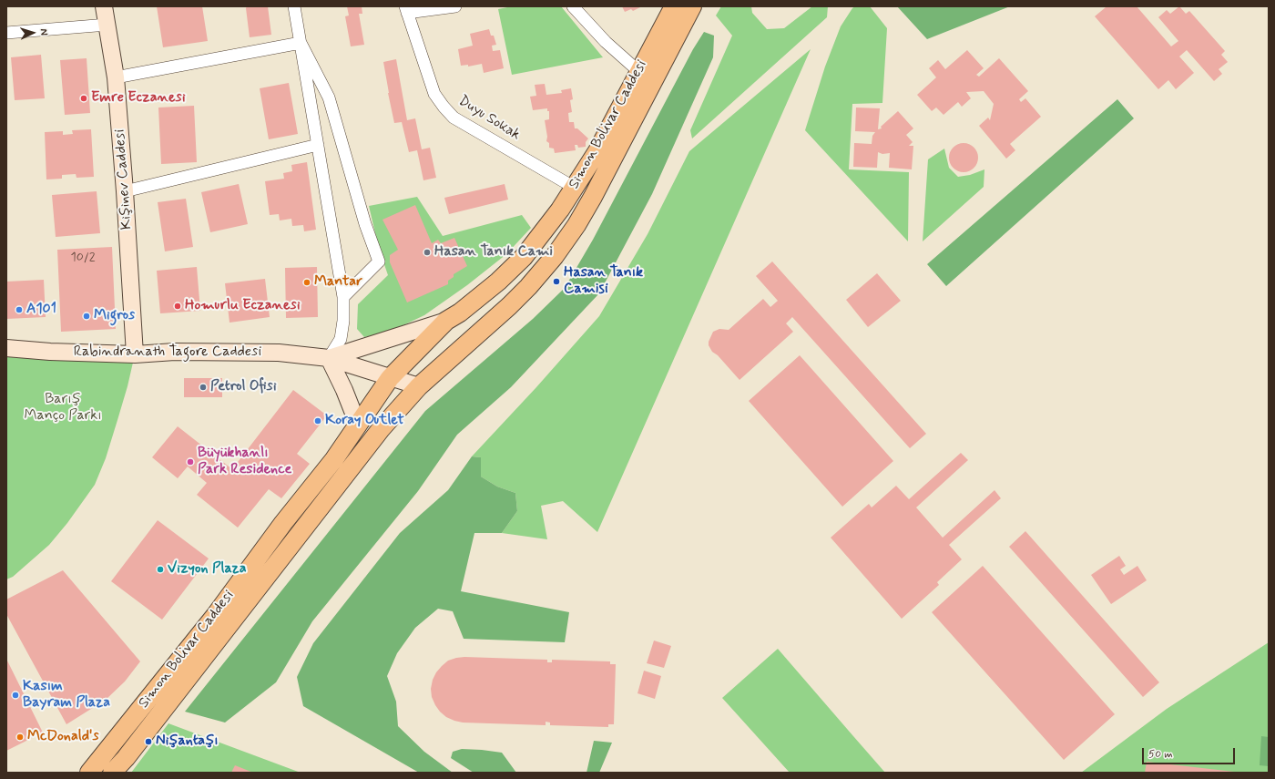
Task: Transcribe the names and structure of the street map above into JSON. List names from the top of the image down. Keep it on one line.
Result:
{"streets":{"main road":["Simon Bolivar Caddesi","Kişinev Caddesi","Rabindranath Tagore Caddesi"],"street":["Duyu Sokak"]},"crossings":[["Duyu Sokak","Simon Bolivar Caddesi"],["Simon Bolivar Caddesi","Rabindranath Tagore Caddesi"],["Kişinev Caddesi","Rabindranath Tagore Caddesi"]],"parks":["Barış Manço Parkı"],"places":["Emre Eczanesi","Hasan Tanık Cami","Hasan Tanık Camisi","Mantar","Homurlu Eczanesi","A101","Migros","Petrol Ofisi","Koray Outlet","Büyükhanlı Park Residence","Vizyon Plaza","Kasım Bayram Plaza","McDonald's","Nişantaşı"],"house_numbers":["10/2"],"scale_bar":"50 m","north":"right"}
